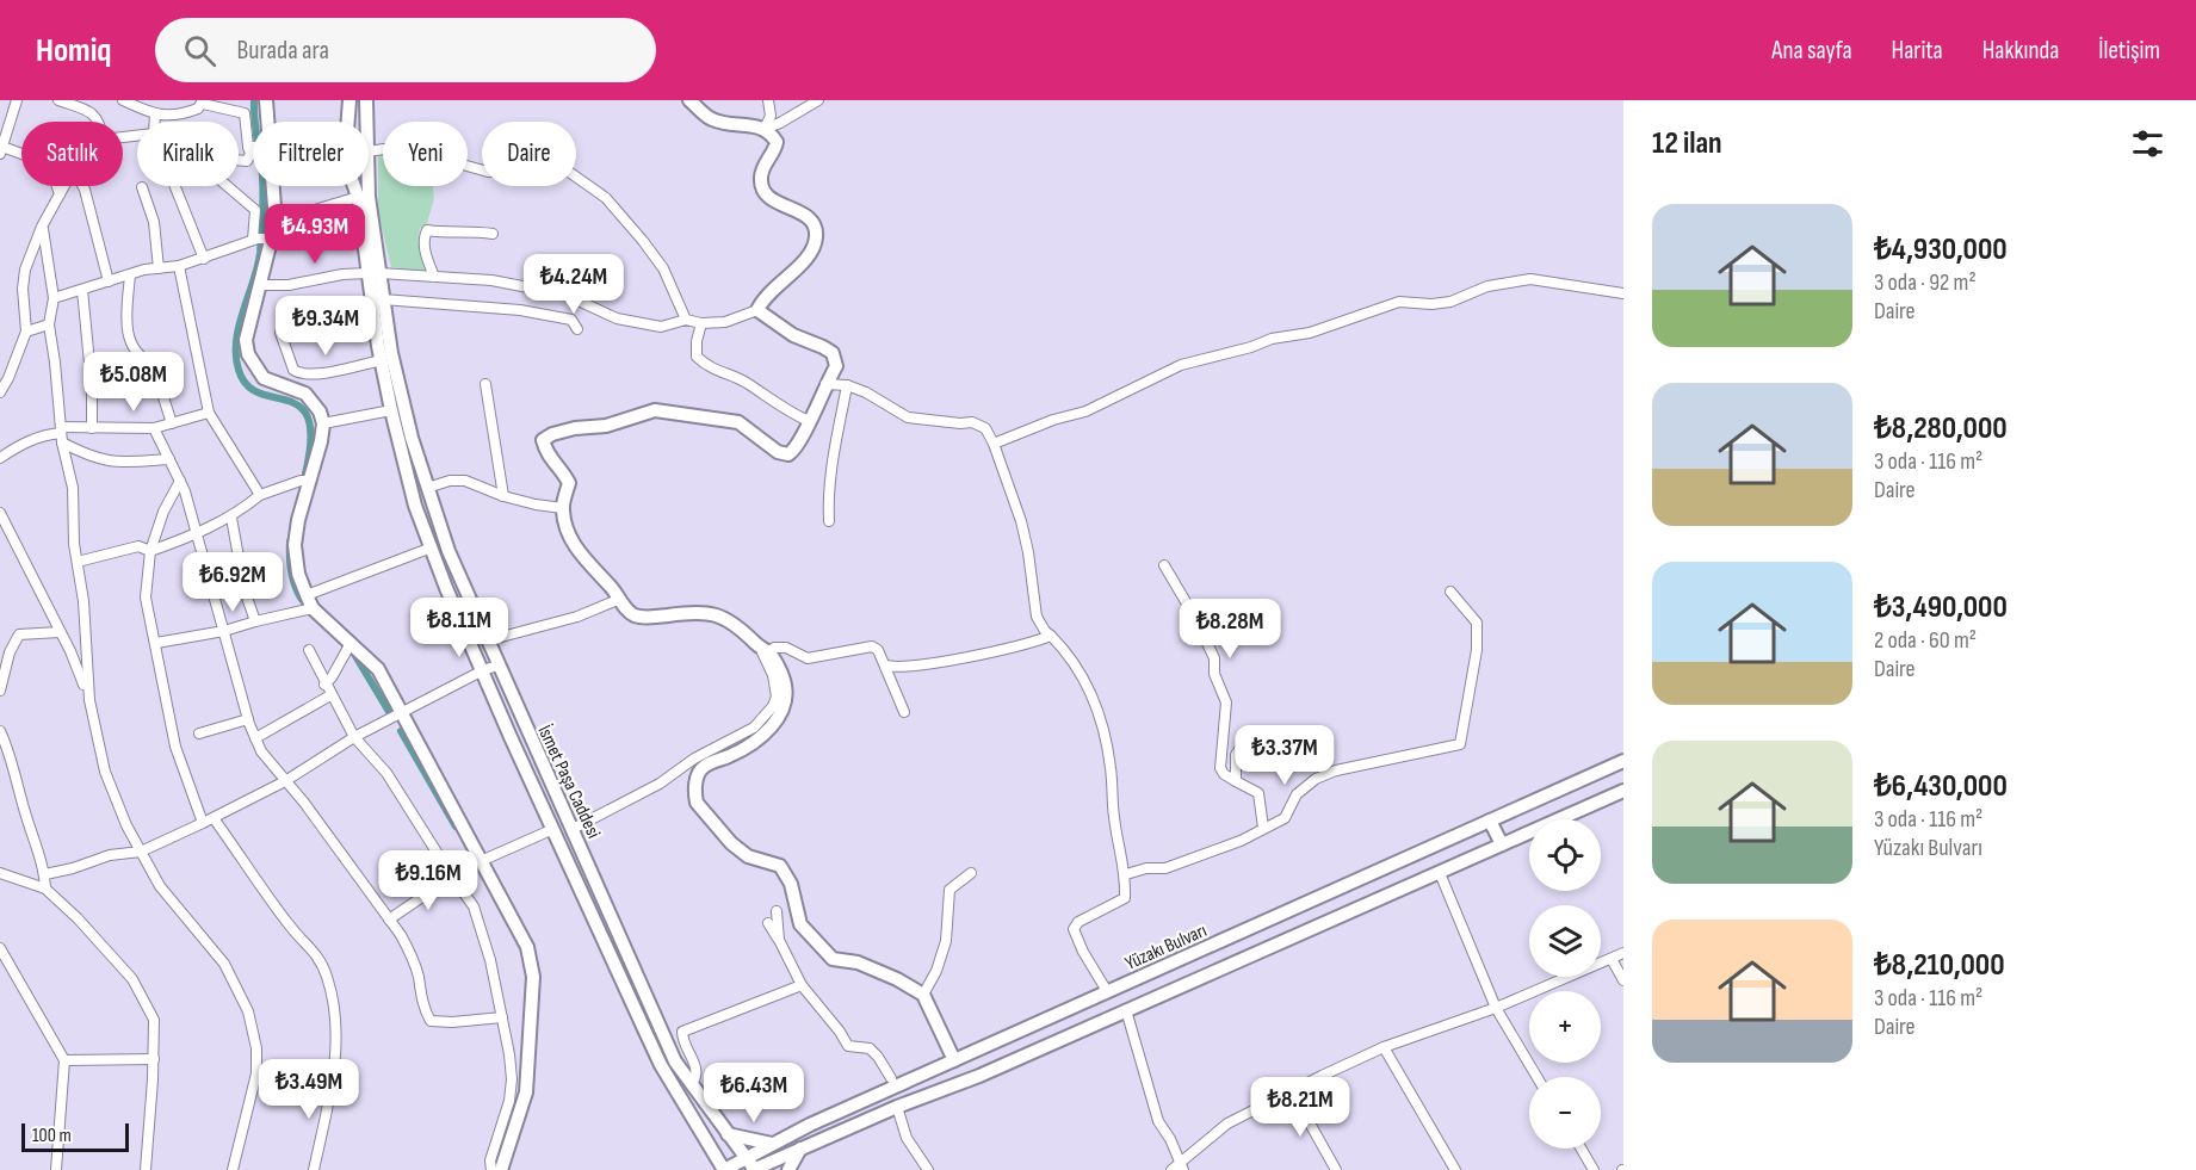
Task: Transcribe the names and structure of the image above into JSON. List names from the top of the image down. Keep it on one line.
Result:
{"streets":{"main road":["İsmet Paşa Caddesi","Yüzakı Bulvarı"]},"crossings":[["İsmet Paşa Caddesi","Yüzakı Bulvarı"]],"scale_bar":"100 m","page":{"header":"Homiq","search":"Burada ara","nav":["Ana sayfa","Harita","Hakkında","İletişim"],"heading":"12 ilan","chip":["Satılık","Kiralık","Filtreler","Yeni","Daire"],"list":[{"name":"₺4,930,000","note":"3 oda · 92 m² · Daire"},{"name":"₺8,280,000","note":"3 oda · 116 m² · Daire"},{"name":"₺3,490,000","note":"2 oda · 60 m² · Daire"},{"name":"₺6,430,000","note":"3 oda · 116 m² · Yüzakı Bulvarı"},{"name":"₺8,210,000","note":"3 oda · 116 m² · Daire"}],"price":["₺4.93M","₺4.24M","₺9.34M","₺5.08M","₺6.92M","₺8.11M","₺8.28M","₺3.37M","₺9.16M","₺3.49M","₺6.43M","₺8.21M"],"map_buttons":["+","−"],"scale":"100 m"}}
